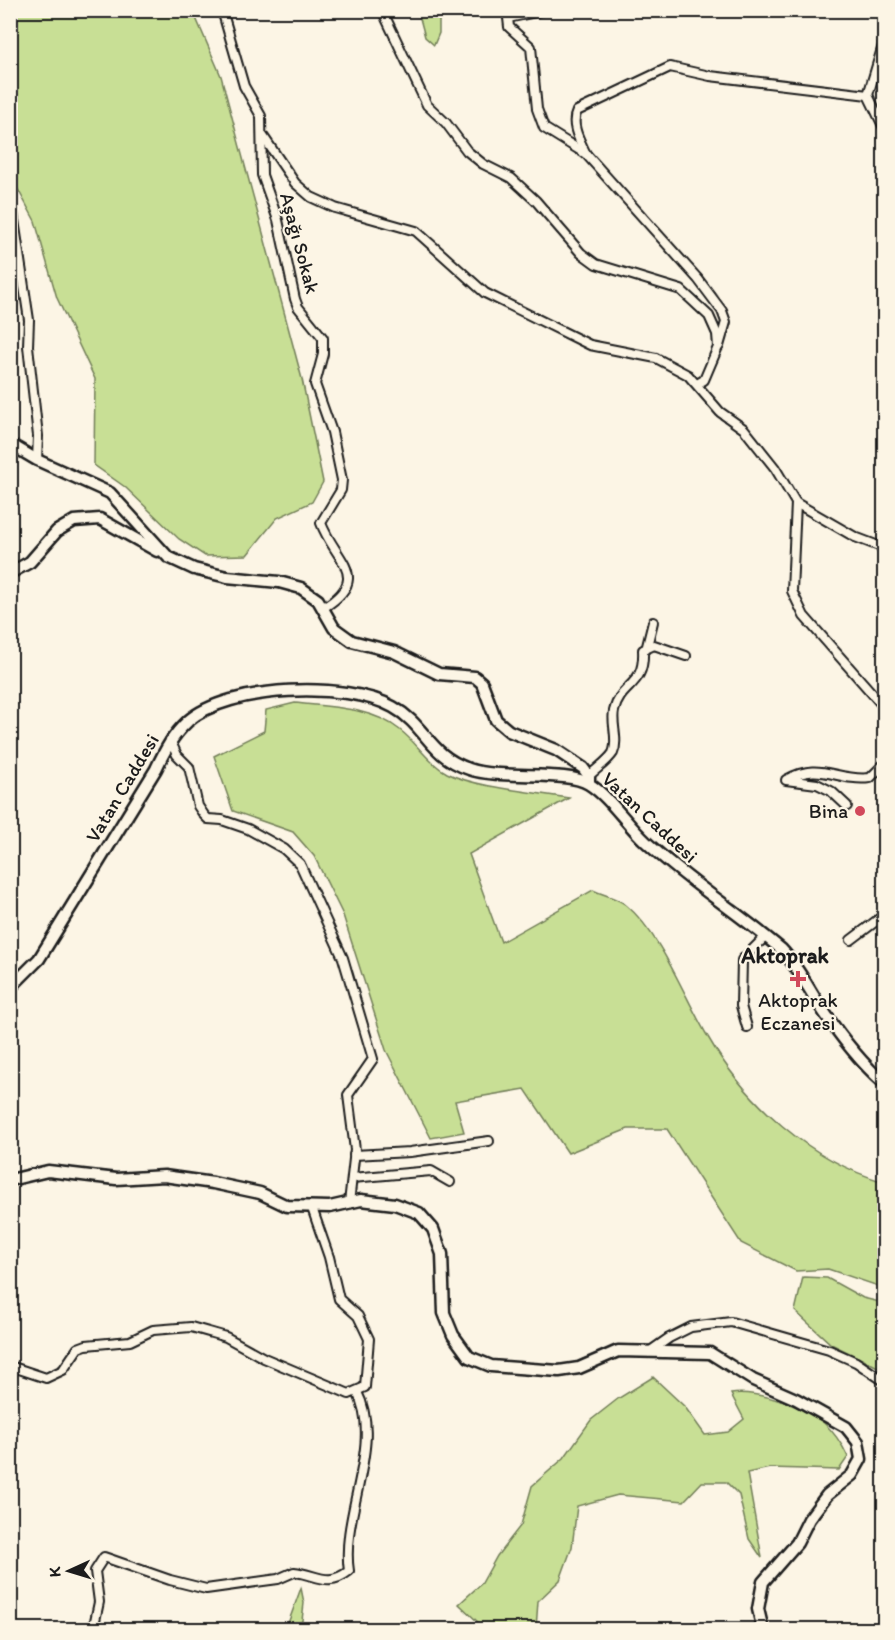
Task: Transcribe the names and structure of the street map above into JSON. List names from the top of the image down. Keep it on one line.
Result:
{"streets":{"street":["Aşağı Sokak","Vatan Caddesi"]},"districts":["Aktoprak"],"places":{"other":["Bina"],"health":["Aktoprak Eczanesi"]},"north":"left"}
